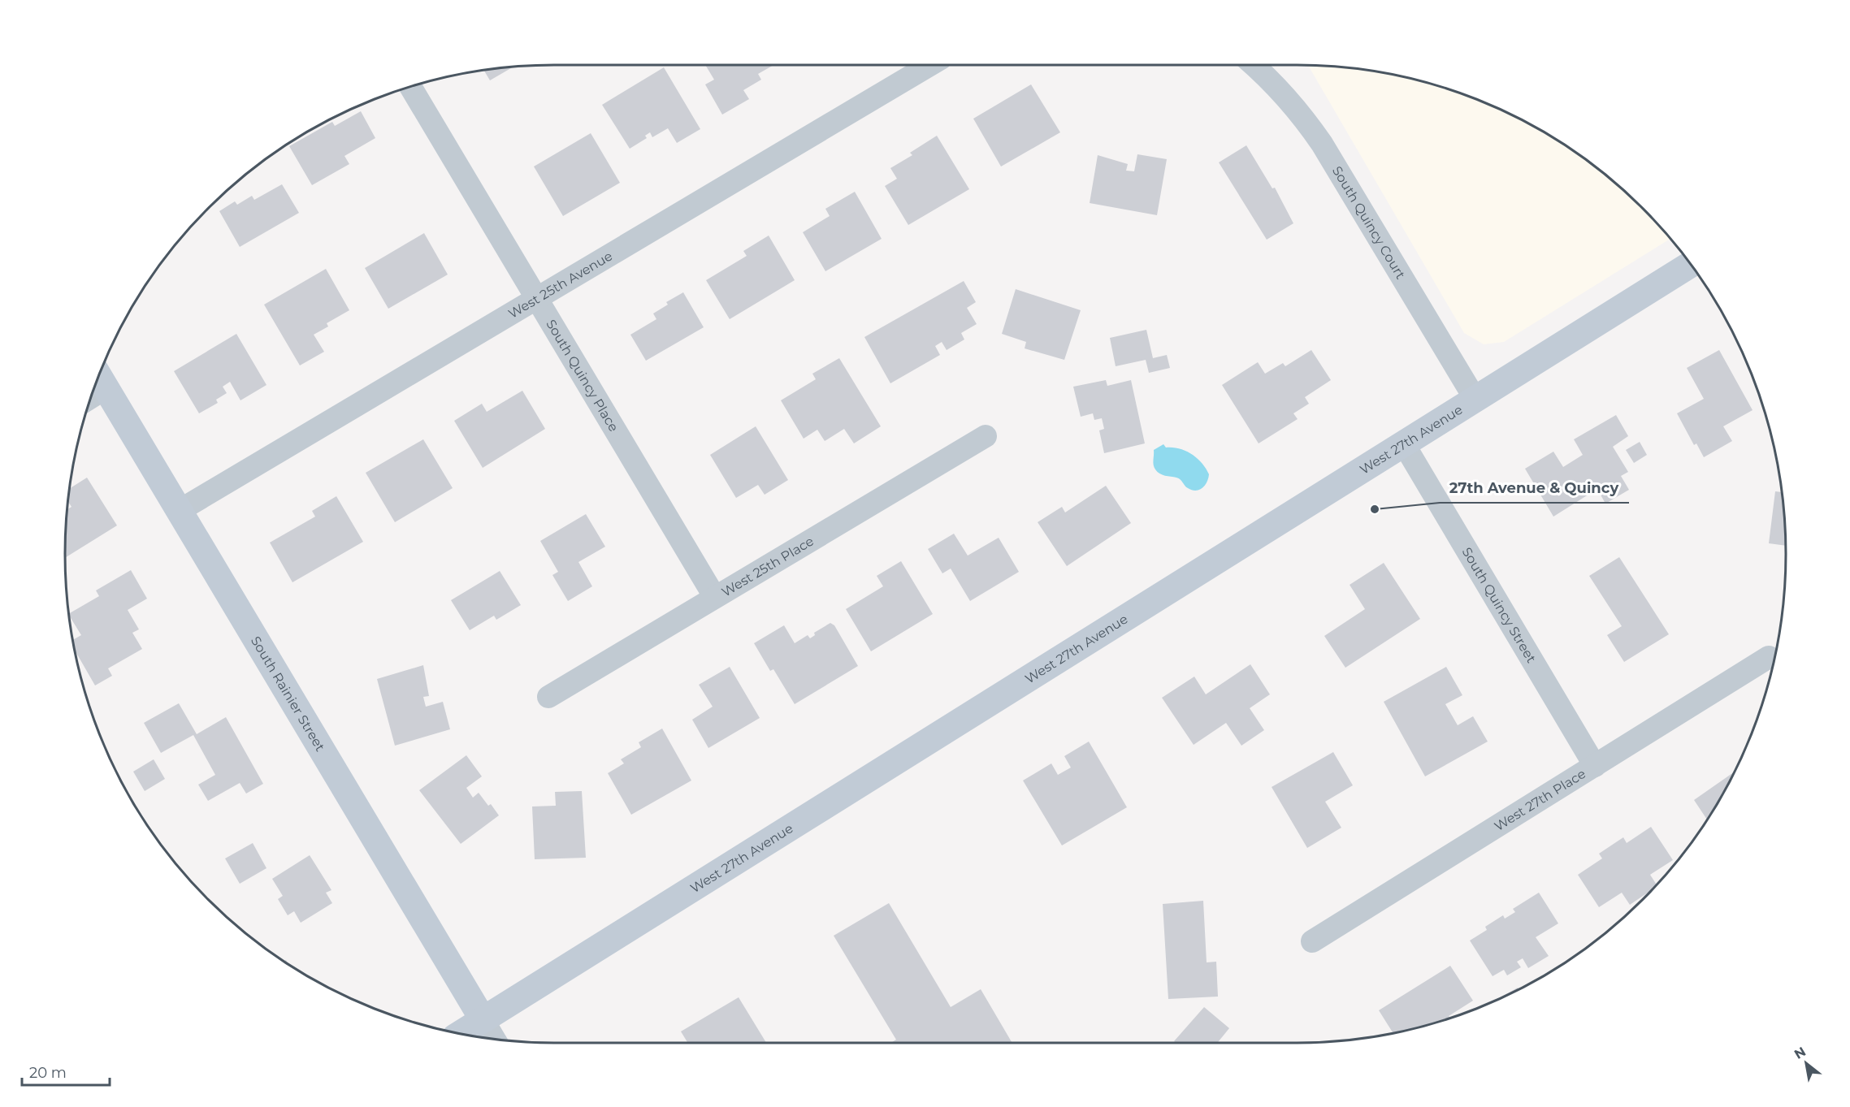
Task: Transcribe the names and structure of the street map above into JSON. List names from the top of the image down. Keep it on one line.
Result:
{"streets":{"main road":["West 27th Avenue","South Rainier Street"],"street":["South Quincy Court","West 25th Avenue","South Quincy Place","West 25th Place","South Quincy Street","West 27th Place"]},"crossings":[["South Quincy Court","West 27th Avenue"],["West 25th Avenue","South Quincy Place"],["West 25th Avenue","South Rainier Street"],["South Quincy Place","West 25th Place"],["West 27th Avenue","South Quincy Street"],["West 27th Avenue","South Rainier Street"],["South Quincy Street","West 27th Place"]],"places":["27th Avenue & Quincy"],"scale_bar":"20 m","north":"top left"}
